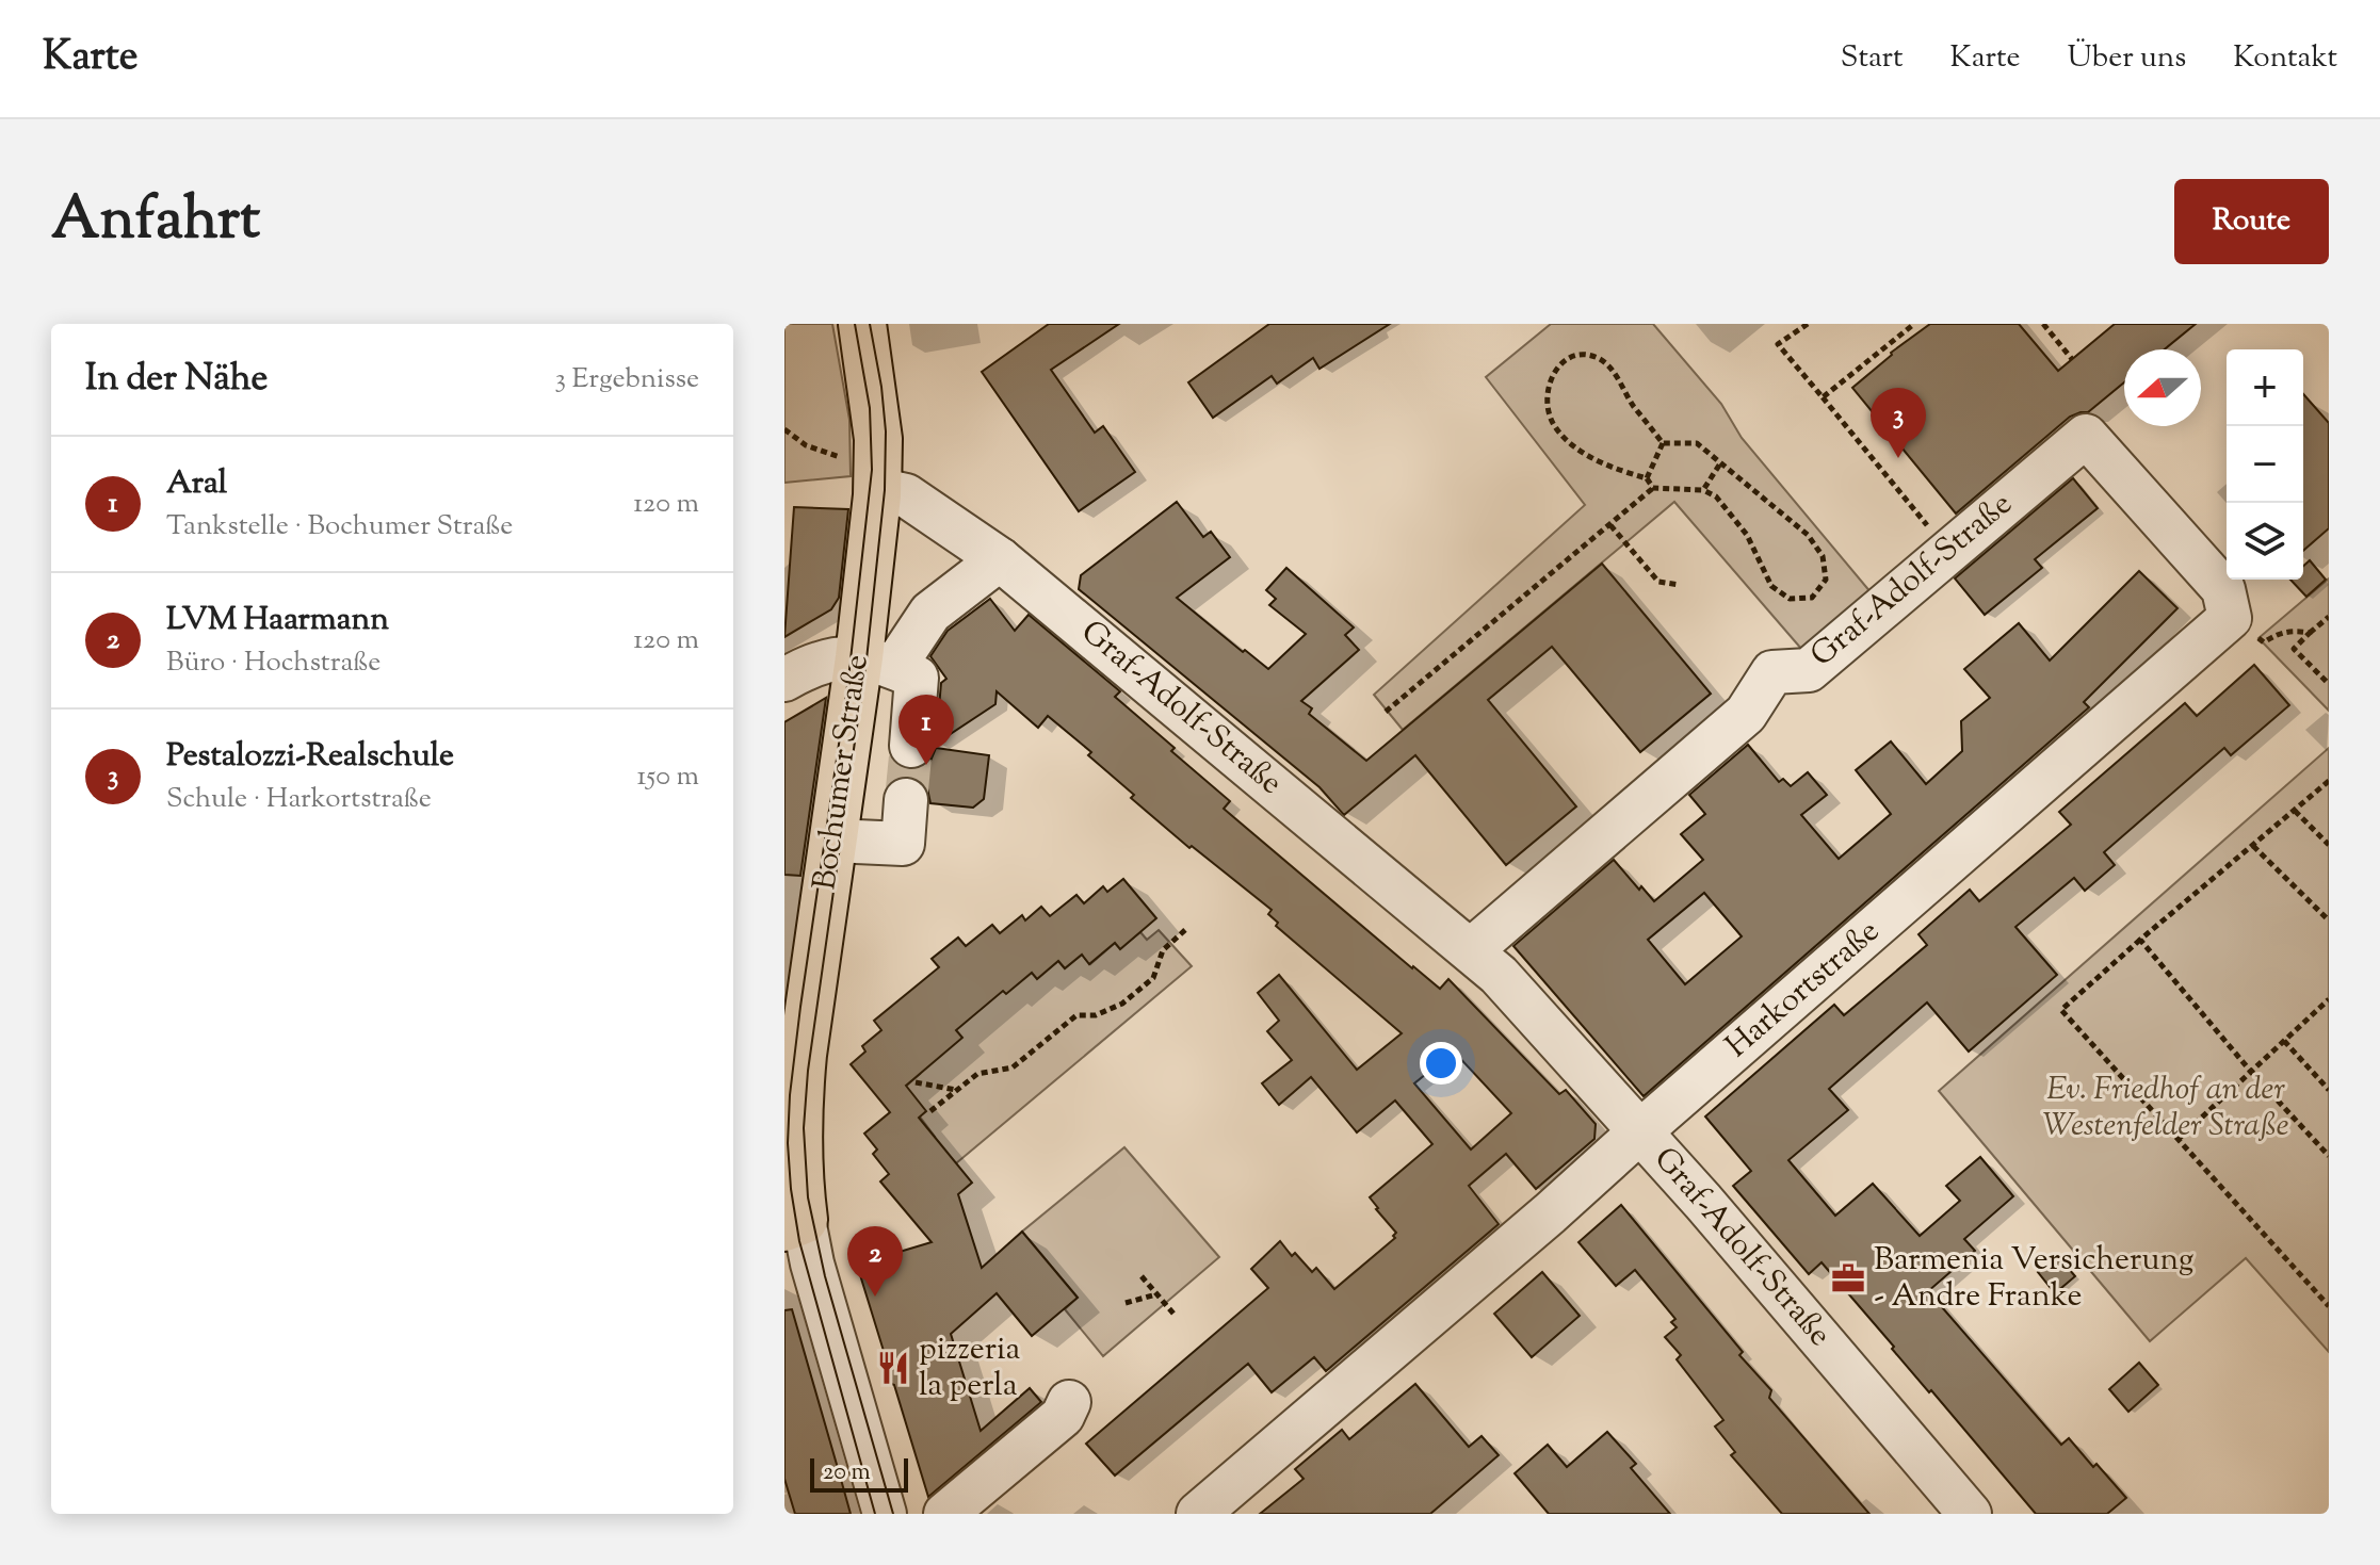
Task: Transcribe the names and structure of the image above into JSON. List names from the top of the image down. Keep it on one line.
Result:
{"streets":{"main road":["Bochumer Straße"],"street":["Graf-Adolf-Straße","Harkortstraße"]},"crossings":[["Graf-Adolf-Straße","Bochumer Straße"],["Graf-Adolf-Straße","Harkortstraße"]],"parks":["Ev. Friedhof an der Westenfelder Straße"],"places":{"office":["Barmenia Versicherung - Andre Franke"],"restaurant":["pizzeria la perla"]},"scale_bar":"20 m","north":"left","page":{"header":"Karte","nav":["Start","Karte","Über uns","Kontakt"],"title":"Anfahrt","buttons":"Route","heading":["In der Nähe","3 Ergebnisse"],"map_buttons":["+","−"],"pins":["3","1","2"],"list":[{"mark":"1","name":"Aral","note":"Tankstelle · Bochumer Straße","value":"120 m"},{"mark":"2","name":"LVM Haarmann","note":"Büro · Hochstraße","value":"120 m"},{"mark":"3","name":"Pestalozzi-Realschule","note":"Schule · Harkortstraße","value":"150 m"}],"scale":"20 m"}}
